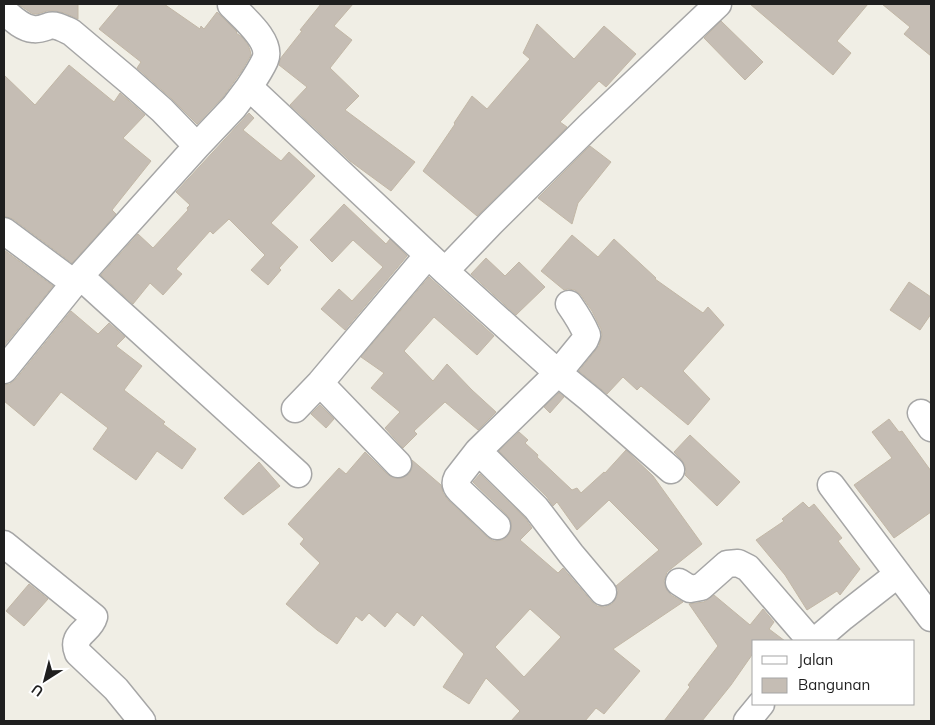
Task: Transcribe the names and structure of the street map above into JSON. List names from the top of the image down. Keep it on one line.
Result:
{"legend":["Jalan","Bangunan"],"north":"bottom left"}
